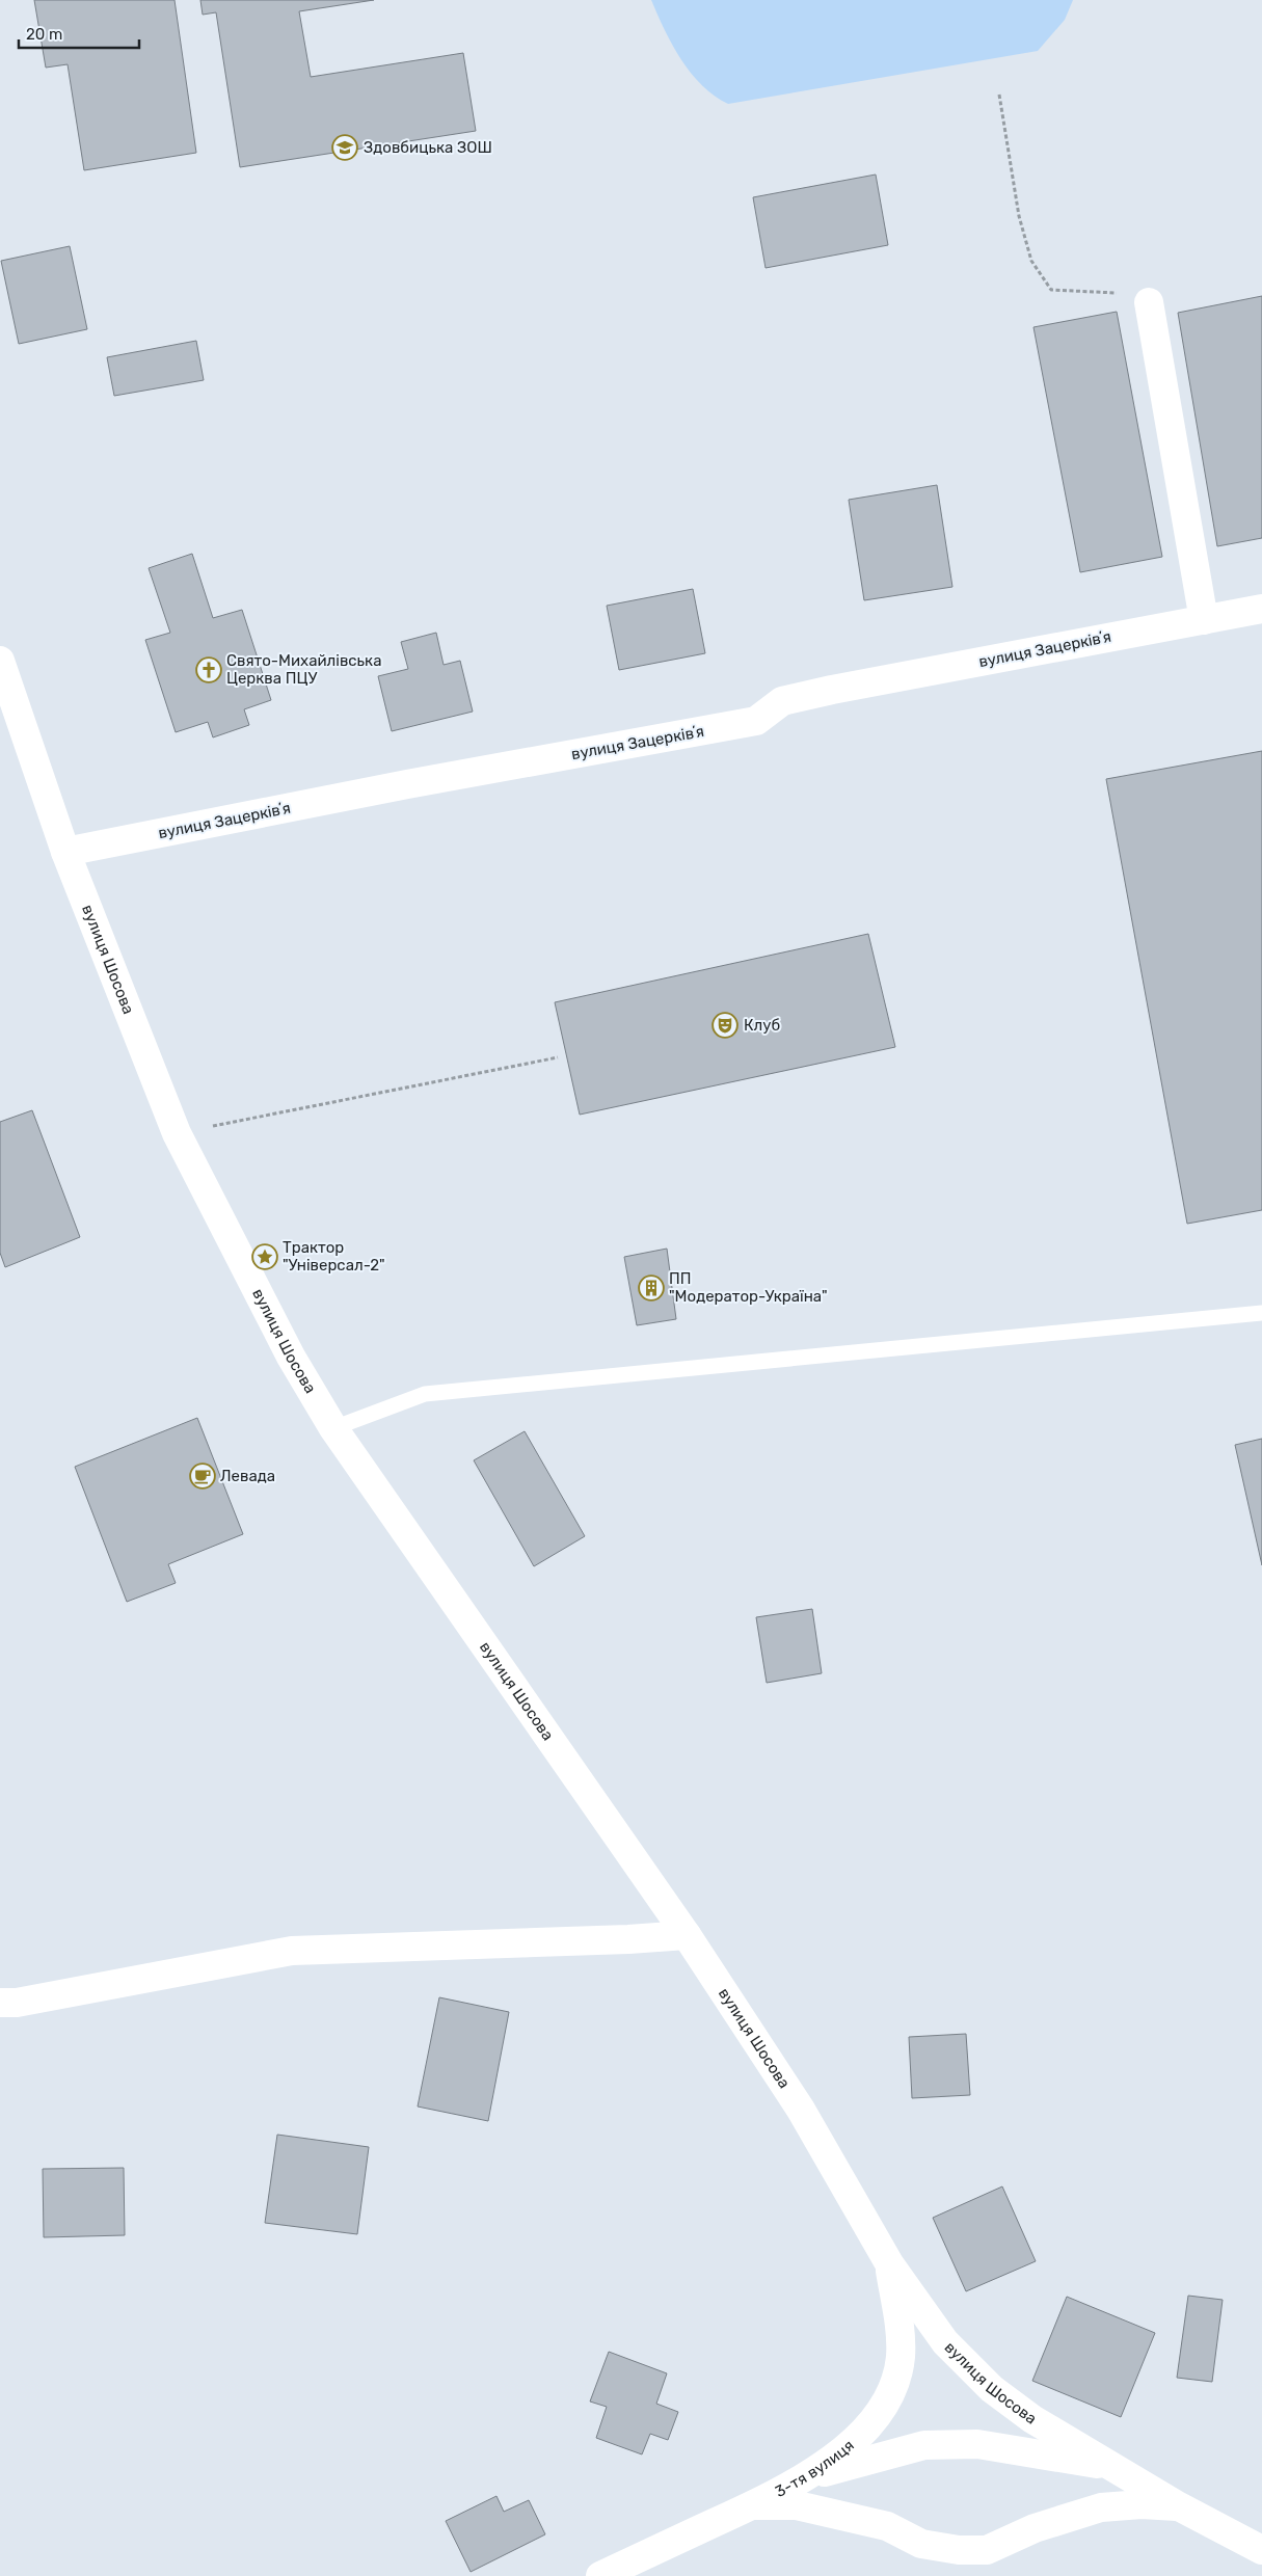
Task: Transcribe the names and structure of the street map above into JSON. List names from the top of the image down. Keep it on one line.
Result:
{"streets":{"street":["вулиця Зацерківʼя","вулиця Шосова","3-тя вулиця"]},"crossings":[["вулиця Зацерківʼя","вулиця Шосова"],["вулиця Шосова","3-тя вулиця"]],"places":{"school or university":["Здовбицька ЗОШ"],"church":["Свято-Михайлівська Церква ПЦУ"],"theatre":["Клуб"],"place":["Трактор \"Універсал-2\""],"building":["ПП \"Модератор-Україна\""],"cafe":["Левада"]},"scale_bar":"20 m"}
